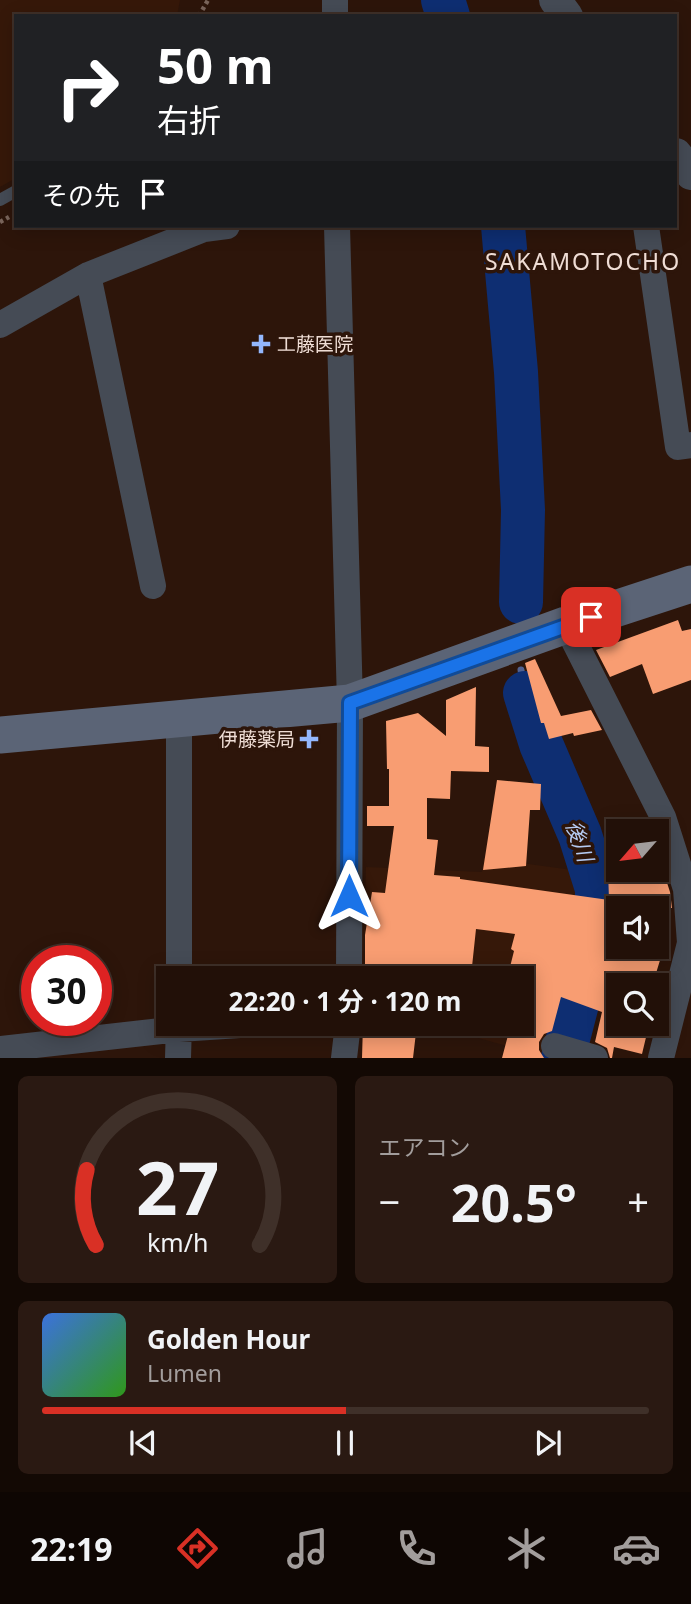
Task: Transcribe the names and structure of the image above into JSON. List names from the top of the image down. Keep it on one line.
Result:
{"districts":["SAKAMOTOCHO"],"water":["後川"],"places":{"health":["工藤医院","伊藤薬局"]},"north":"bottom left","page":{"turn":["50 m","右折"],"then":"その先","limit":"30","trip":"22:20 · 1 分 · 120 m","tile":"エアコン","heat":["−","20.5°","+"],"song":["Golden Hour","Lumen"],"tabs":"22:19","gauge":["27","km/h"]}}
